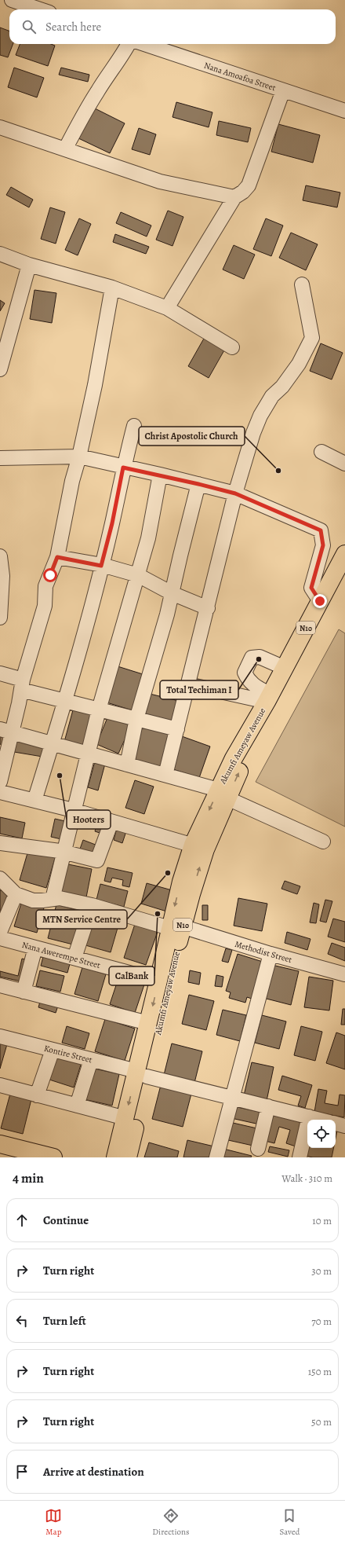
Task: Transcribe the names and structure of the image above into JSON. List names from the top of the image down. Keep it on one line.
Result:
{"streets":{"main road":["N10","Akumfi Ameyaw Avenue"],"street":["Nana Amoafoa Street","Methodist Street","Nana Awerempe Street","Kontire Street"]},"crossings":[["N10","Akumfi Ameyaw Avenue"],["Akumfi Ameyaw Avenue","Methodist Street"],["Akumfi Ameyaw Avenue","Nana Awerempe Street"],["Akumfi Ameyaw Avenue","Kontire Street"]],"places":["Christ Apostolic Church","Total Techiman I","Hooters","MTN Service Centre","CalBank"],"page":{"search":"Search here","heading":["4 min","Walk · 310 m"],"list":[["Continue","10 m"],["Turn right","30 m"],["Turn left","70 m"],["Turn right","150 m"],["Turn right","50 m"],"Arrive at destination"],"nav":["Map","Directions","Saved"]}}
